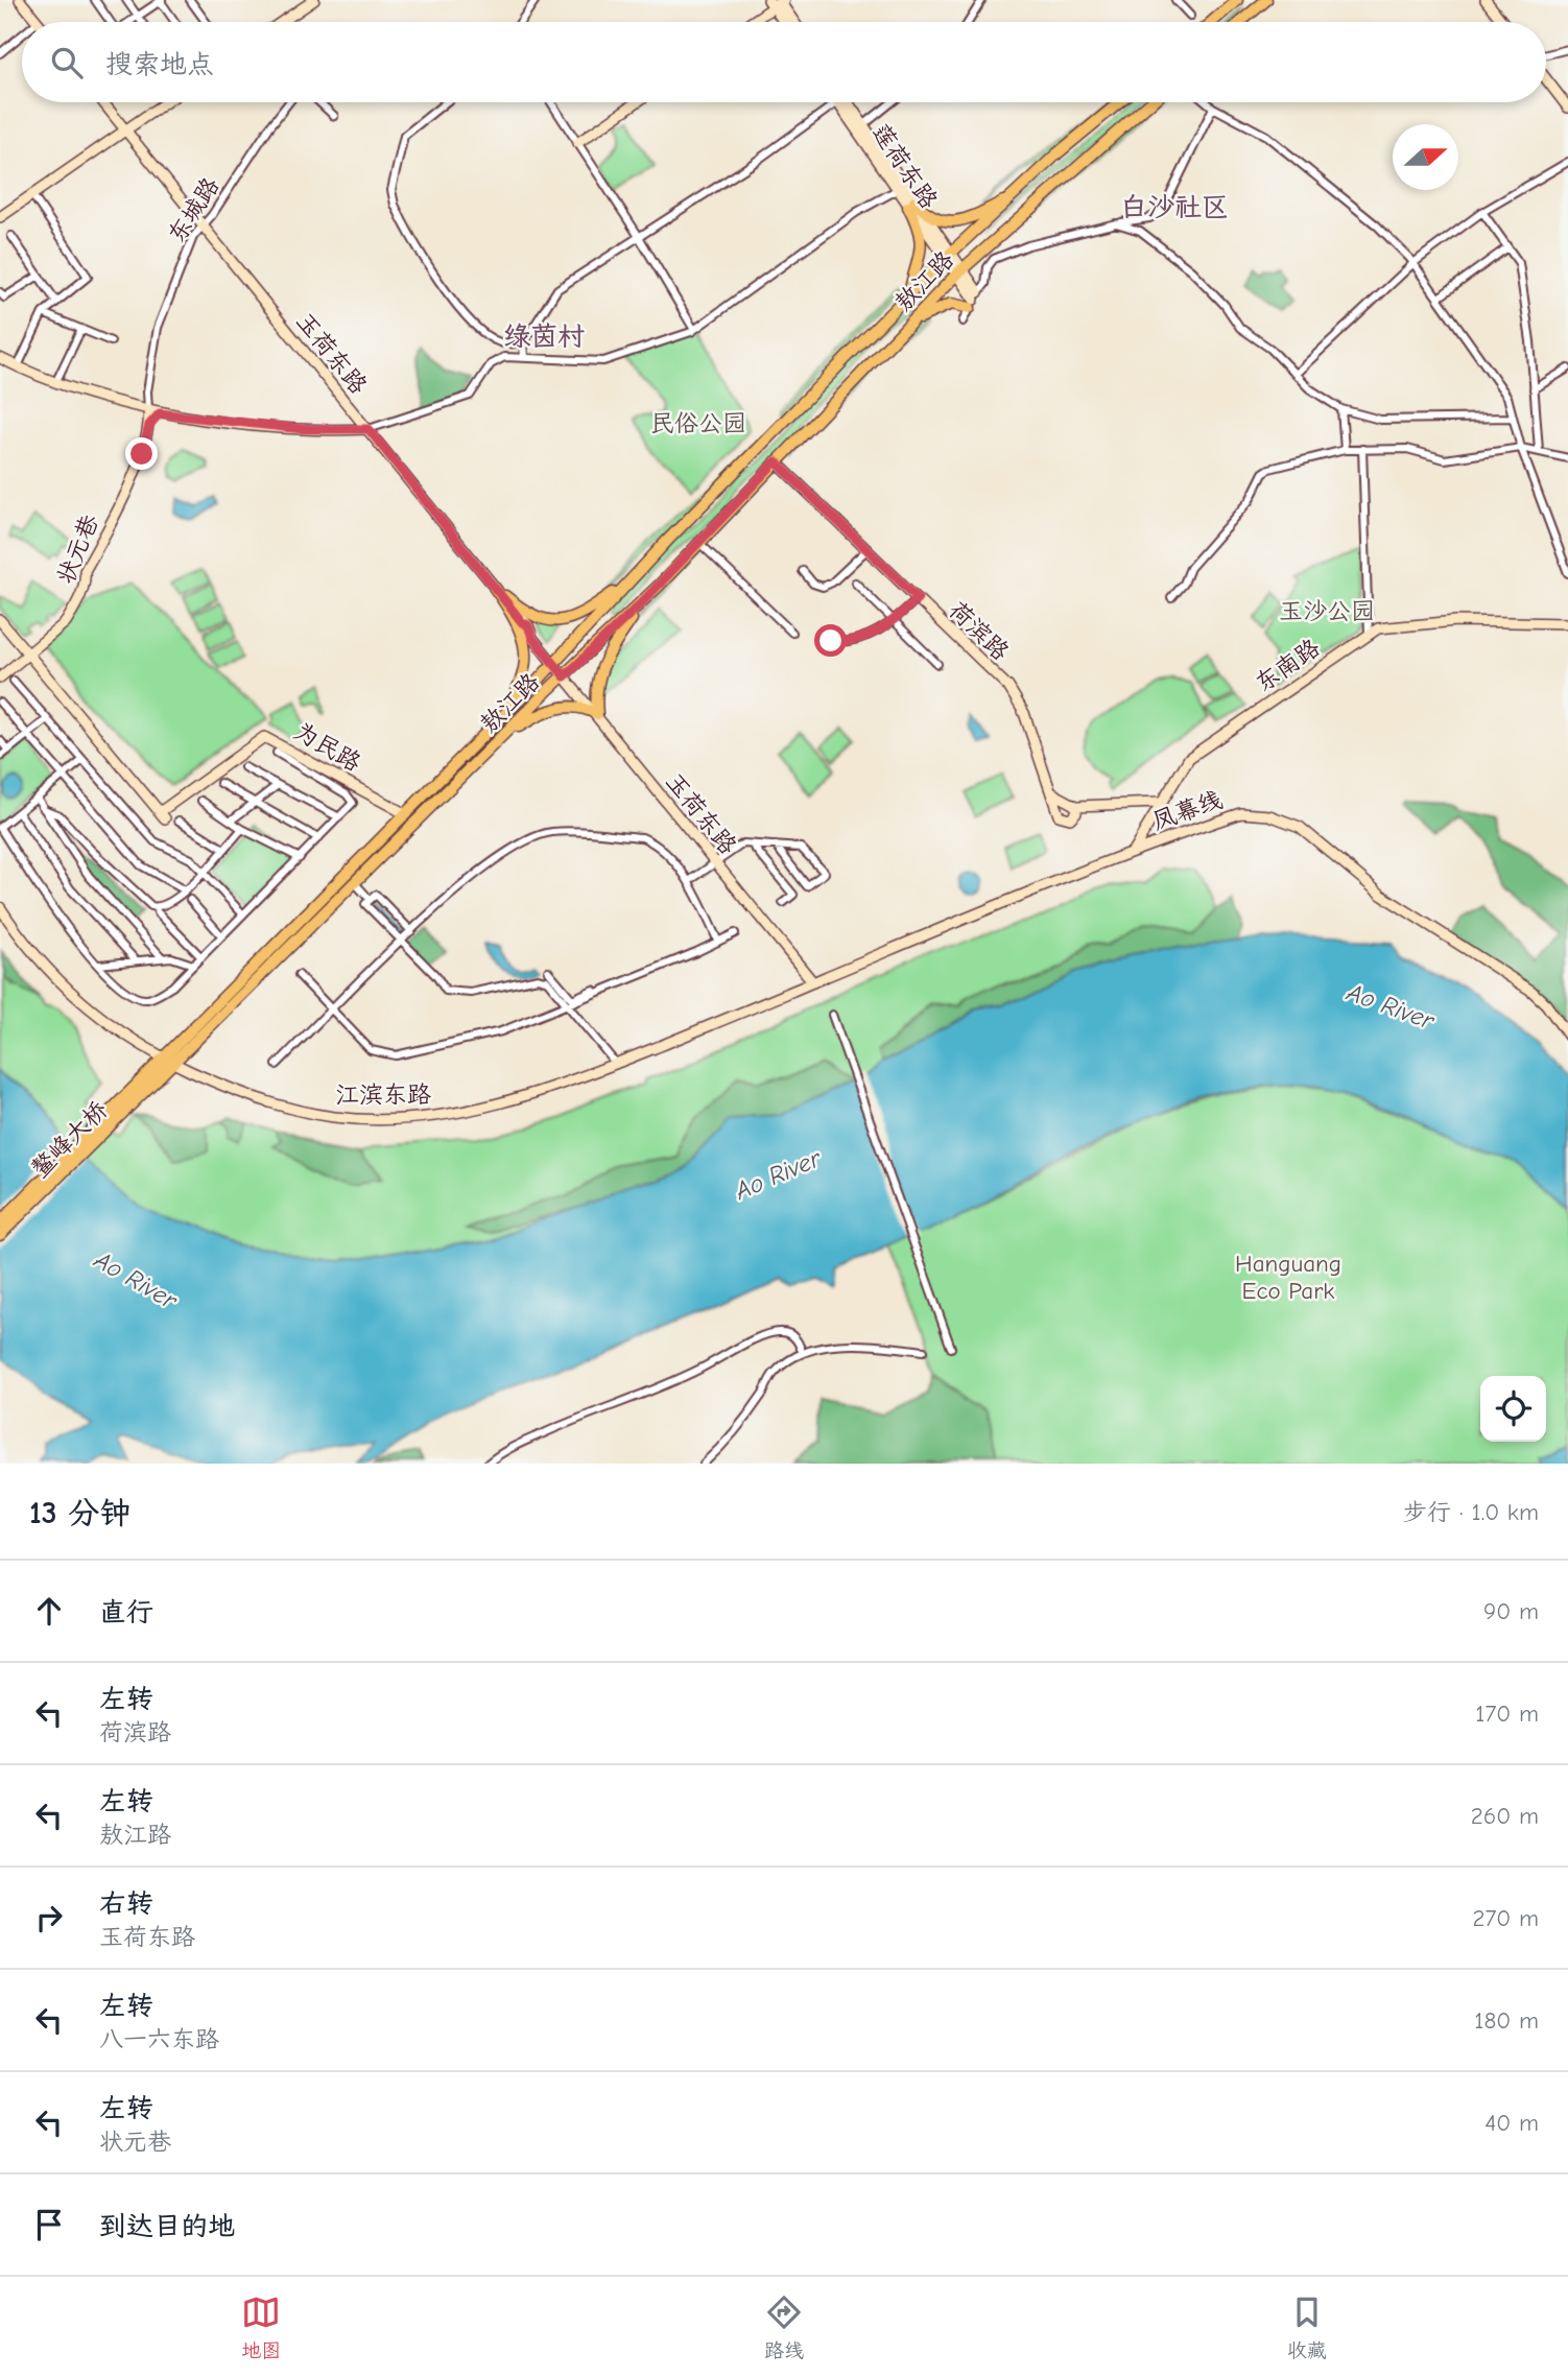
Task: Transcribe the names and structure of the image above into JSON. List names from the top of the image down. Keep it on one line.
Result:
{"streets":{"main road":["莲荷东路","敖江路","玉荷东路","状元巷","荷滨路","东南路","为民路","凤幕线","江滨东路","鳌峰大桥"],"street":["东城路"]},"crossings":[["莲荷东路","敖江路"],["东城路","玉荷东路"],["东城路","状元巷"],["敖江路","玉荷东路"],["敖江路","荷滨路"],["敖江路","为民路"],["敖江路","江滨东路"],["敖江路","鳌峰大桥"],["玉荷东路","凤幕线"],["玉荷东路","江滨东路"],["状元巷","为民路"],["荷滨路","东南路"],["东南路","凤幕线"],["凤幕线","江滨东路"],["江滨东路","鳌峰大桥"]],"districts":["白沙社区","绿茵村"],"water":["Ao River"],"parks":["民俗公园","玉沙公园","Hanguang Eco Park"],"north":"right","page":{"search":"搜索地点","heading":["13 分钟","步行 · 1.0 km"],"list":[["直行","90 m"],["左转","荷滨路","170 m"],["左转","敖江路","260 m"],["右转","玉荷东路","270 m"],["左转","八一六东路","180 m"],["左转","状元巷","40 m"],"到达目的地"],"nav":["地图","路线","收藏"]}}
